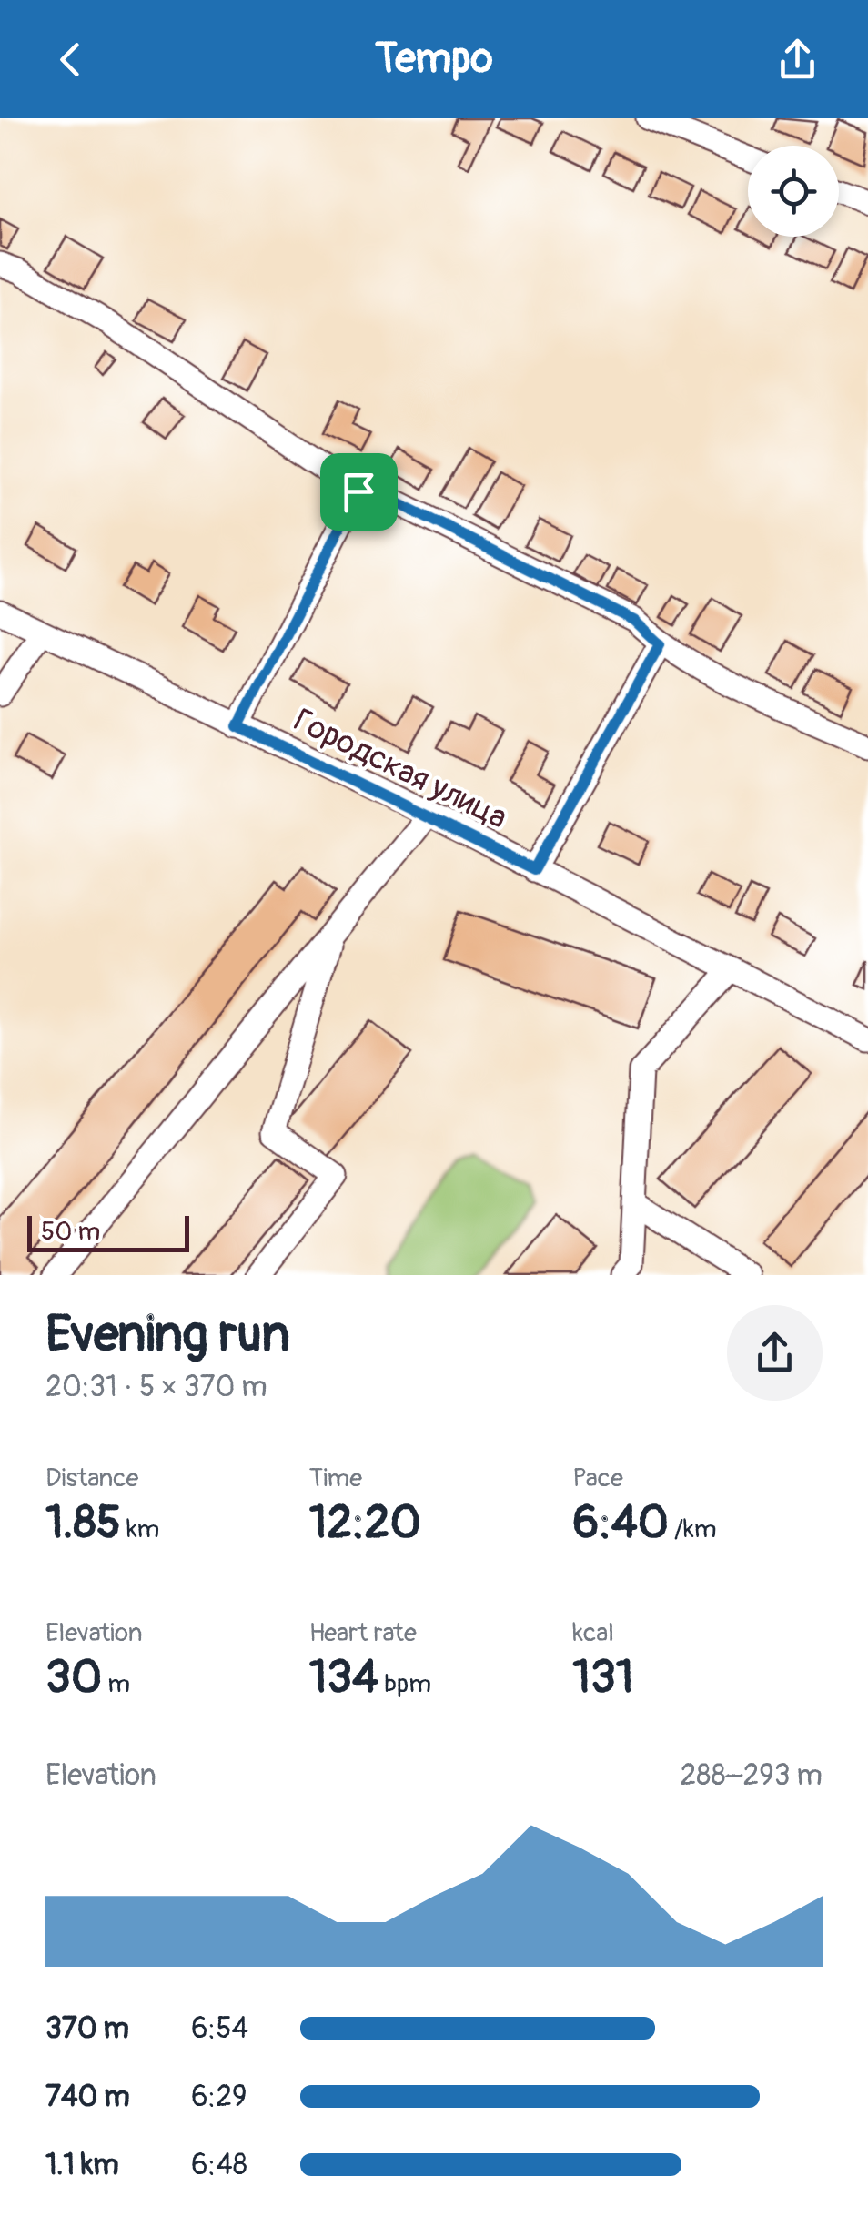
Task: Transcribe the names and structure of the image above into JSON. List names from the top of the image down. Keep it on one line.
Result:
{"streets":{"street":["Городская улица"]},"scale_bar":"50 m","page":{"header":"Tempo","scale":"50 m","heading":["Evening run","20:31 · 5 × 370 m"],"stats":[["Distance","1.85 km"],["Time","12:20"],["Pace","6:40 /km"],["Elevation","30 m"],["Heart rate","134 bpm"],["kcal","131"]],"chart":["Elevation","288–293 m"],"list":[{"name":"370 m","note":"6:54"},{"name":"740 m","note":"6:29"},{"name":"1.1 km","note":"6:48"}]}}
